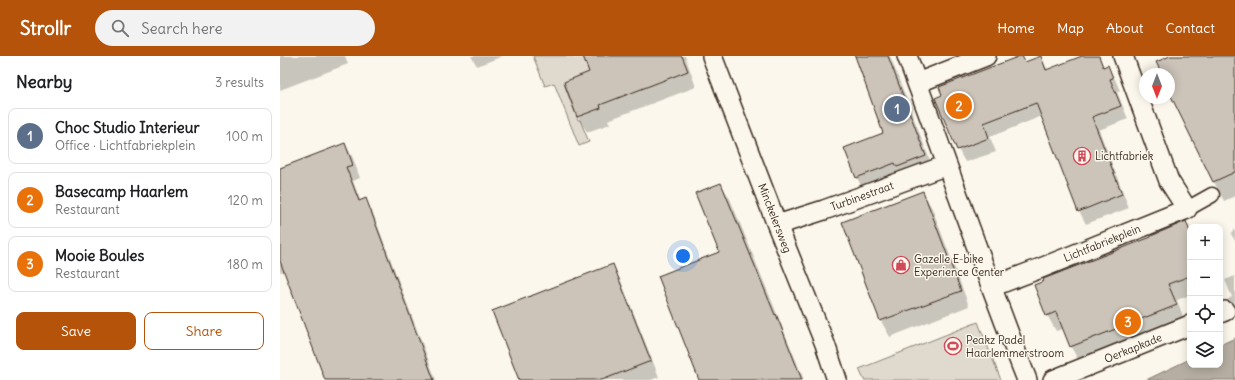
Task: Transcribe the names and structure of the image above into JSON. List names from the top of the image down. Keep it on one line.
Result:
{"streets":{"street":["Turbinestraat","Minckelersweg","Lichtfabriekplein","Oerkapkade"]},"crossings":[["Turbinestraat","Minckelersweg"]],"places":{"building":["Lichtfabriek"],"shop":["Gazelle E-bike Experience Center"],"sports":["Peakz Padel Haarlemmerstroom"]},"north":"bottom","page":{"header":"Strollr","search":"Search here","nav":["Home","Map","About","Contact"],"heading":["Nearby","3 results"],"pins":["2","1","3"],"list":[{"mark":"1","name":"Choc Studio Interieur","note":"Office · Lichtfabriekplein","value":"100 m"},{"mark":"2","name":"Basecamp Haarlem","note":"Restaurant","value":"120 m"},{"mark":"3","name":"Mooie Boules","note":"Restaurant","value":"180 m"}],"map_buttons":["+","−"],"buttons":["Save","Share"]}}
